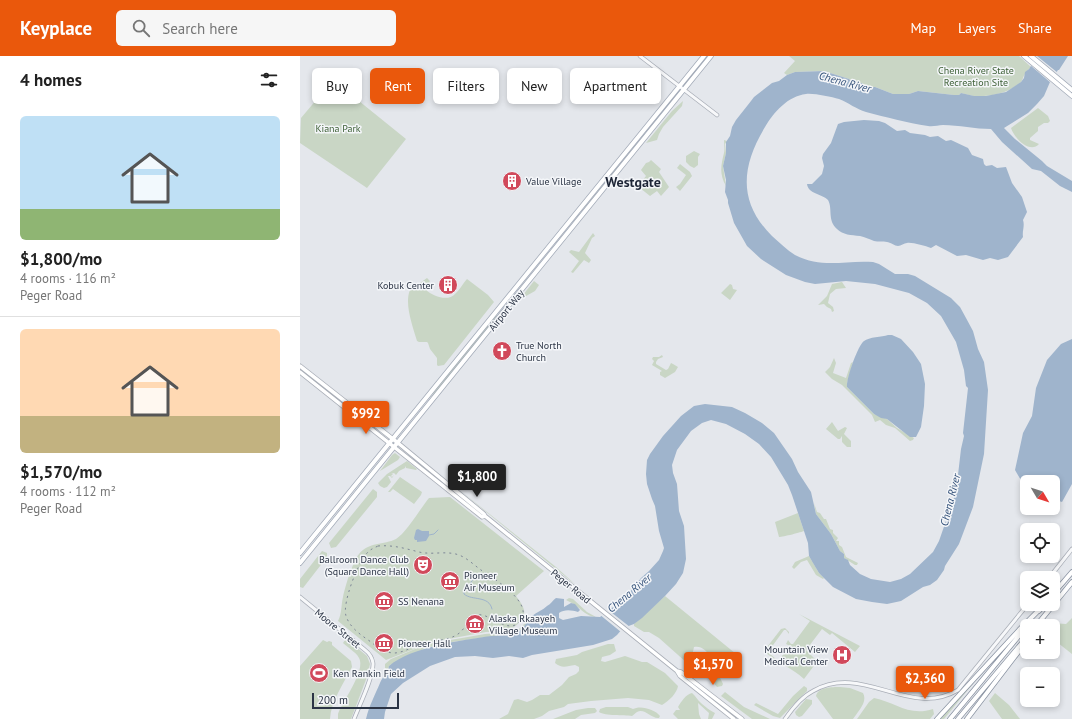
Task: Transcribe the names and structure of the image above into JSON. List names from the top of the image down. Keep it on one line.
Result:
{"streets":{"main road":["Airport Way","Peger Road"],"street":["Moore Street"]},"crossings":[["Airport Way","Peger Road"]],"districts":["Westgate"],"water":["Chena River"],"parks":["Chena River State Recreation Site","Kiana Park"],"places":{"building":["Value Village","Kobuk Center"],"church":["True North Church"],"theatre":["Ballroom Dance Club (Square Dance Hall)"],"museum":["Pioneer Air Museum","SS Nenana","Alaska Rkaayeh Village Museum","Pioneer Hall"],"hospital":["Mountain View Medical Center"],"sports":["Ken Rankin Field"]},"scale_bar":"200 m","north":"bottom right","page":{"header":"Keyplace","search":"Search here","nav":["Map","Layers","Share"],"heading":"4 homes","chip":["Buy","Rent","Filters","New","Apartment"],"list":[{"name":"$1,800/mo","note":"4 rooms · 116 m² · Peger Road"},{"name":"$1,570/mo","note":"4 rooms · 112 m² · Peger Road"}],"price":["$992","$1,800","$1,570","$2,360"],"map_buttons":["+","−"],"scale":"200 m"}}
